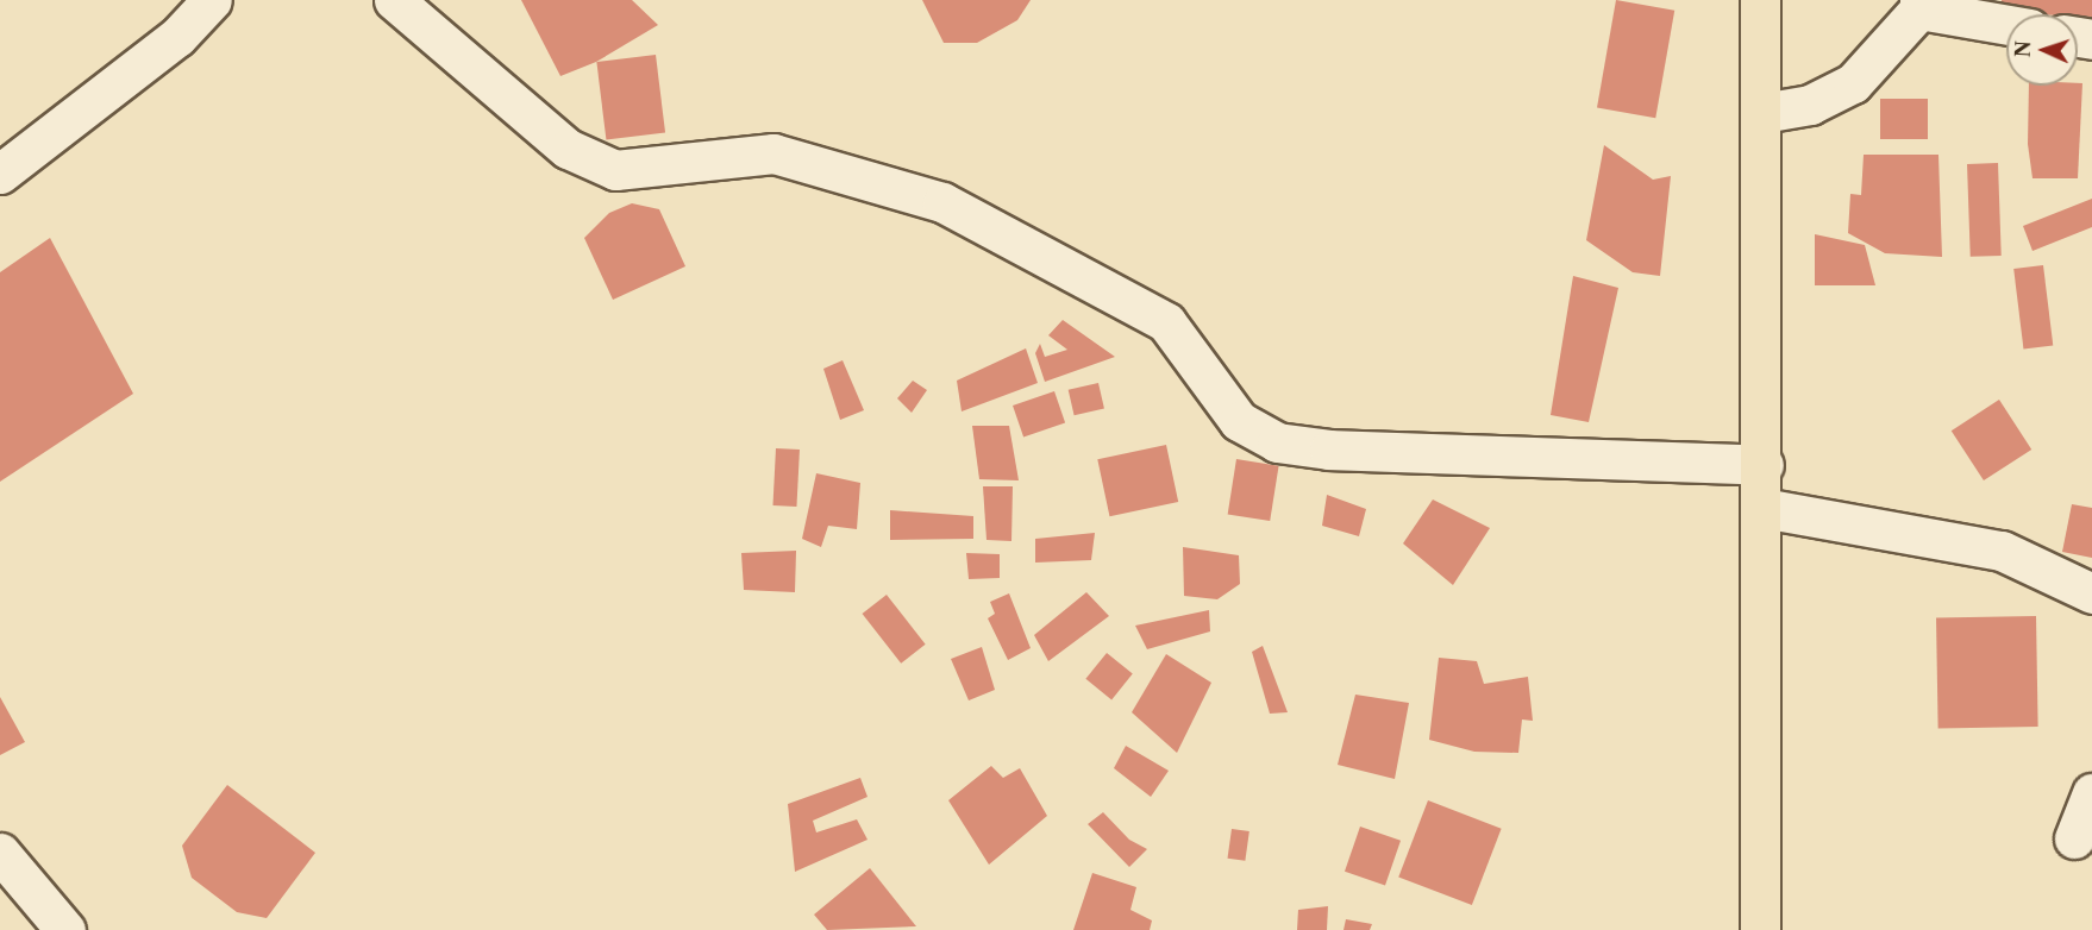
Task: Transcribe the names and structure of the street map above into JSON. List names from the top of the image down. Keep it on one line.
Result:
{"north":"left"}
